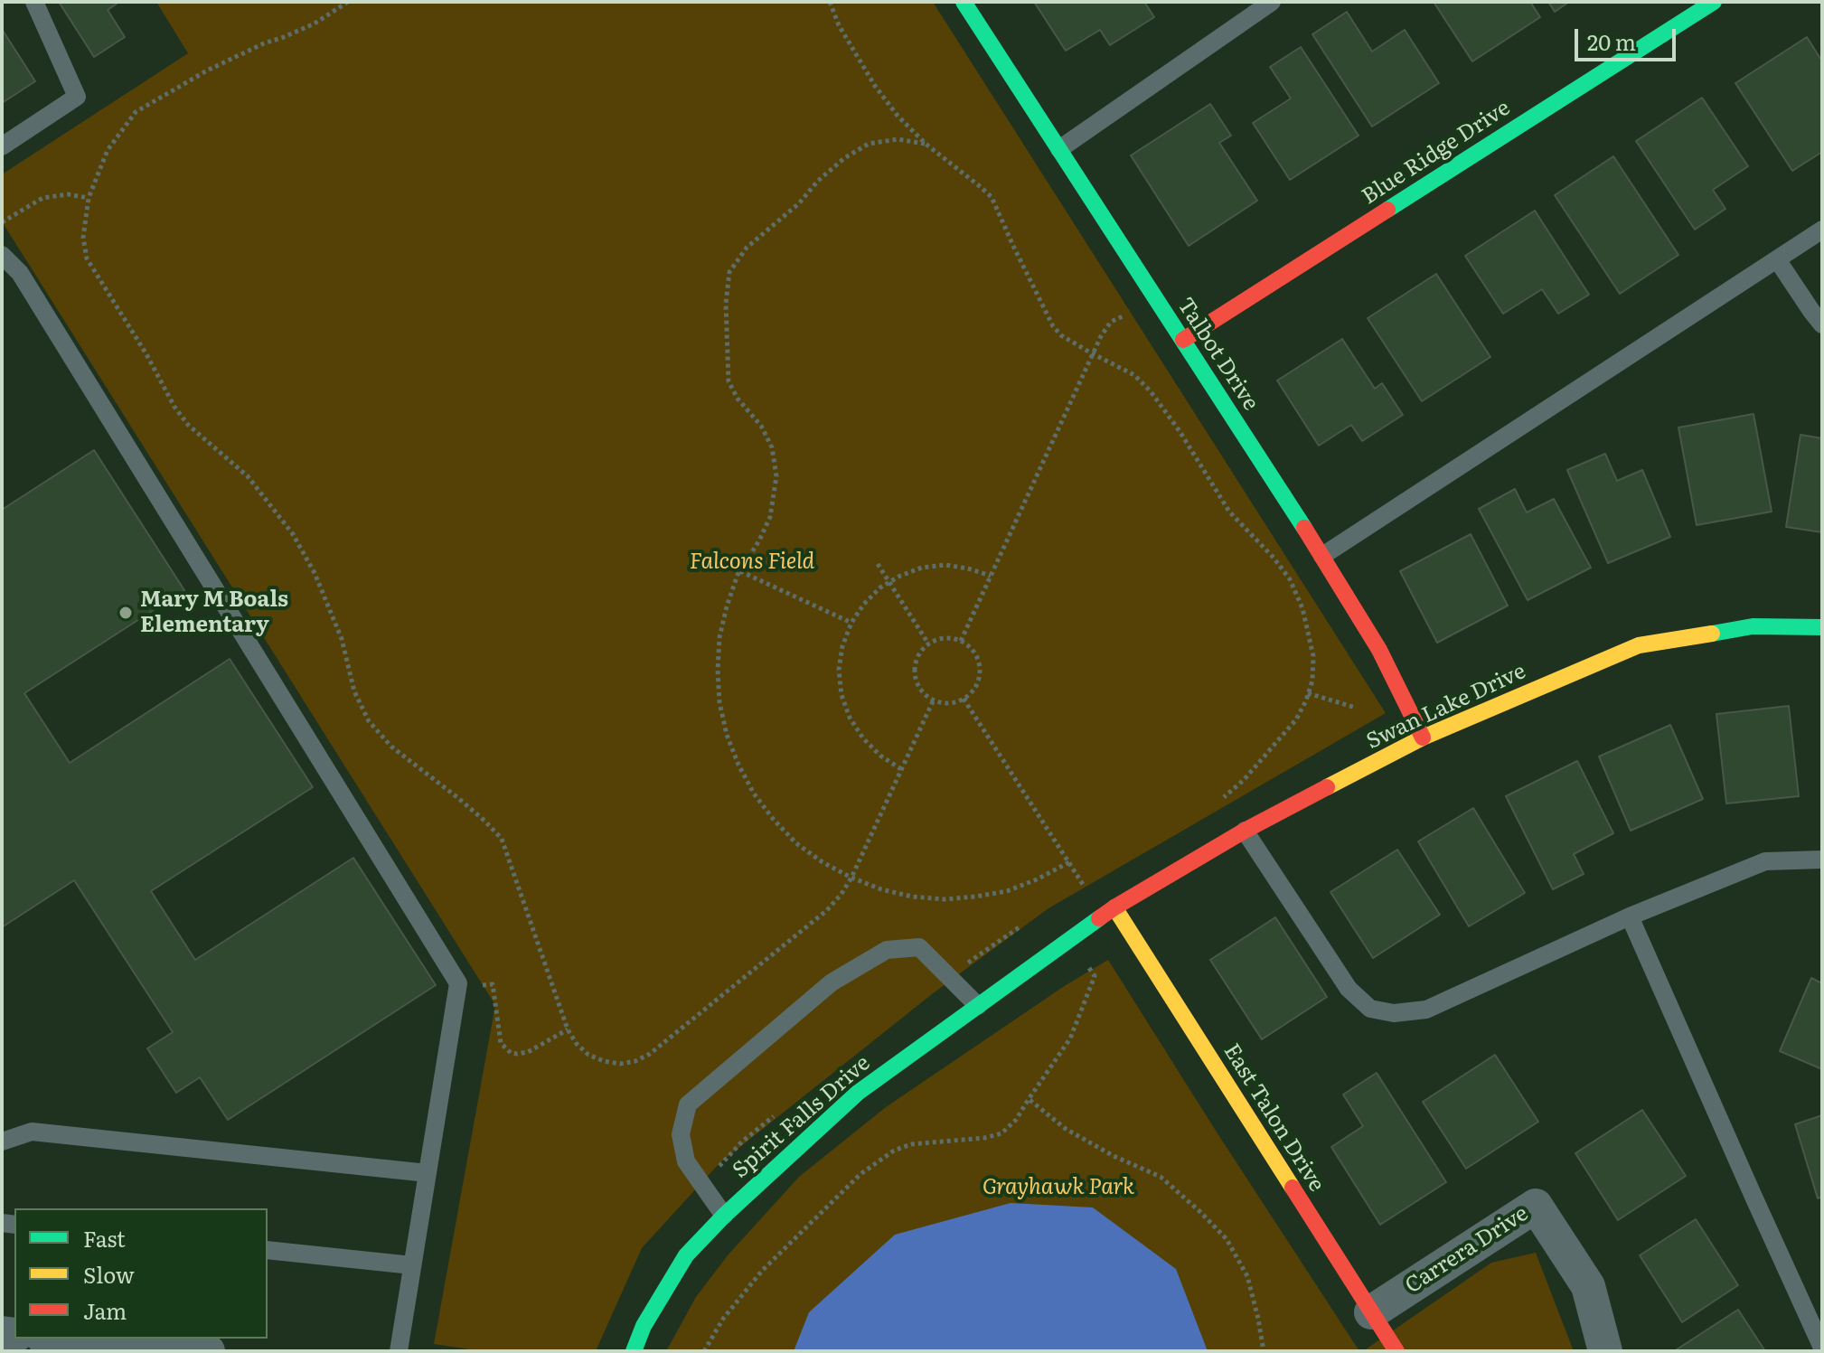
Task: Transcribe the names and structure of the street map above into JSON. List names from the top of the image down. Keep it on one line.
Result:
{"streets":{"street":["Blue Ridge Drive","Talbot Drive","Swan Lake Drive","Spirit Falls Drive","East Talon Drive","Carrera Drive"]},"crossings":[["Blue Ridge Drive","Talbot Drive"],["Talbot Drive","Swan Lake Drive"],["Swan Lake Drive","Spirit Falls Drive"],["Swan Lake Drive","East Talon Drive"],["Spirit Falls Drive","East Talon Drive"],["East Talon Drive","Carrera Drive"]],"parks":["Falcons Field","Grayhawk Park"],"places":["Mary M Boals Elementary"],"legend":["Fast","Slow","Jam"],"scale_bar":"20 m"}
